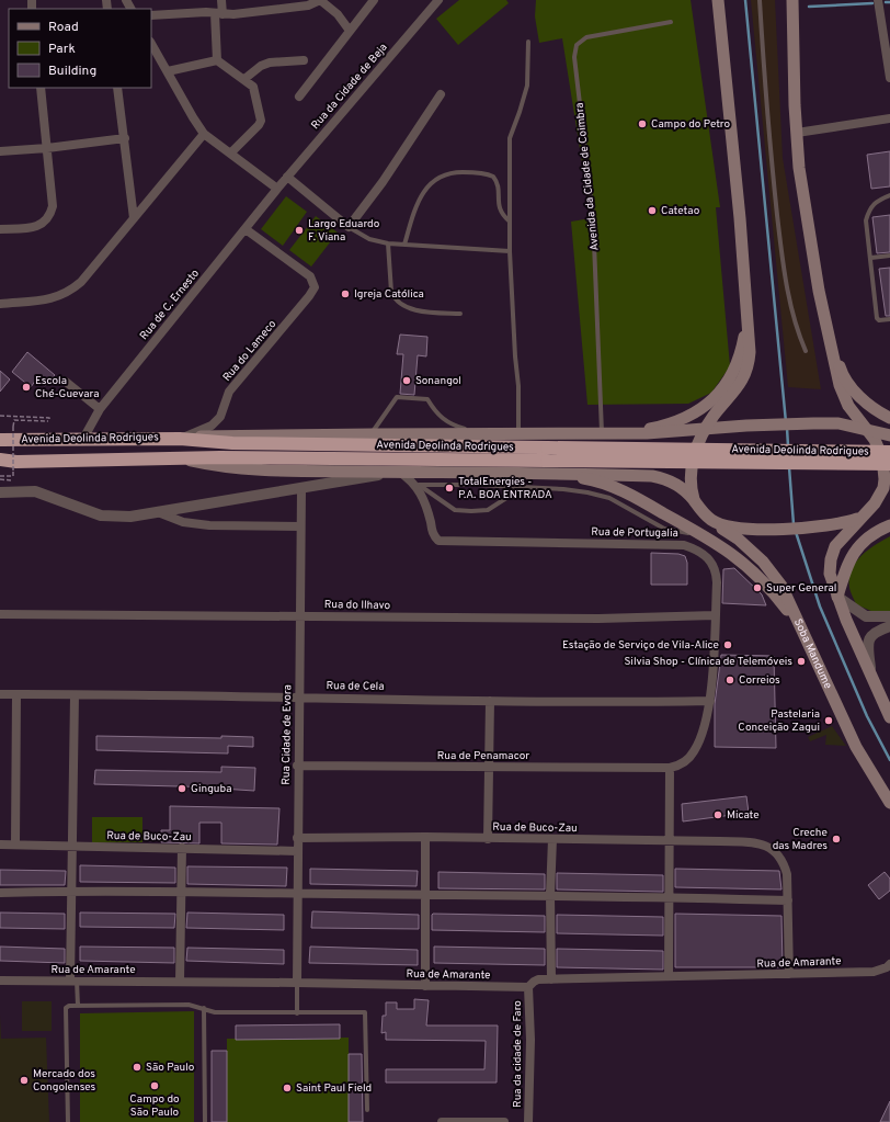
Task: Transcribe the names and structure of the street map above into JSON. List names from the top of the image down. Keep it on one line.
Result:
{"streets":{"highway":["Avenida Deolinda Rodrigues"],"main road":["Soba Mandume"],"street":["Rua da Cidade de Beja","Rua de C. Ernesto","Rua do Lameco","Rua de Portugalia","Rua do Ilhavo","Rua de Cela","Rua Cidade de Evora","Rua de Penamacor","Rua de Buco-Zau","Rua de Amarante","Rua da cidade de Faro"],"lane":["Avenida da Cidade de Coimbra"]},"crossings":[["Rua da Cidade de Beja","Rua de C. Ernesto"],["Rua de C. Ernesto","Rua do Lameco"],["Rua de C. Ernesto","Avenida Deolinda Rodrigues"],["Rua do Lameco","Avenida Deolinda Rodrigues"],["Avenida Deolinda Rodrigues","Soba Mandume"],["Rua de Portugalia","Rua do Ilhavo"],["Rua de Portugalia","Rua de Cela"],["Rua de Portugalia","Rua de Penamacor"],["Rua do Ilhavo","Rua Cidade de Evora"],["Rua de Cela","Rua Cidade de Evora"],["Rua Cidade de Evora","Rua de Penamacor"],["Rua Cidade de Evora","Rua de Buco-Zau"],["Rua Cidade de Evora","Rua de Amarante"],["Rua de Amarante","Rua da cidade de Faro"]],"places":["Campo do Petro","Catetao","Largo Eduardo F. Viana","Igreja Católica","Sonangol","Escola Ché-Guevara","TotalEnergies - P.A. BOA ENTRADA","Super General","Estação de Serviço de Vila-Alice","Silvia Shop - Clínica de Telemóveis","Correios","Pastelaria Conceição Zagui","Ginguba","Micate","Creche das Madres","São Paulo","Mercado dos Congolenses","Campo do São Paulo","Saint Paul Field"],"legend":["Road","Park","Building"]}
